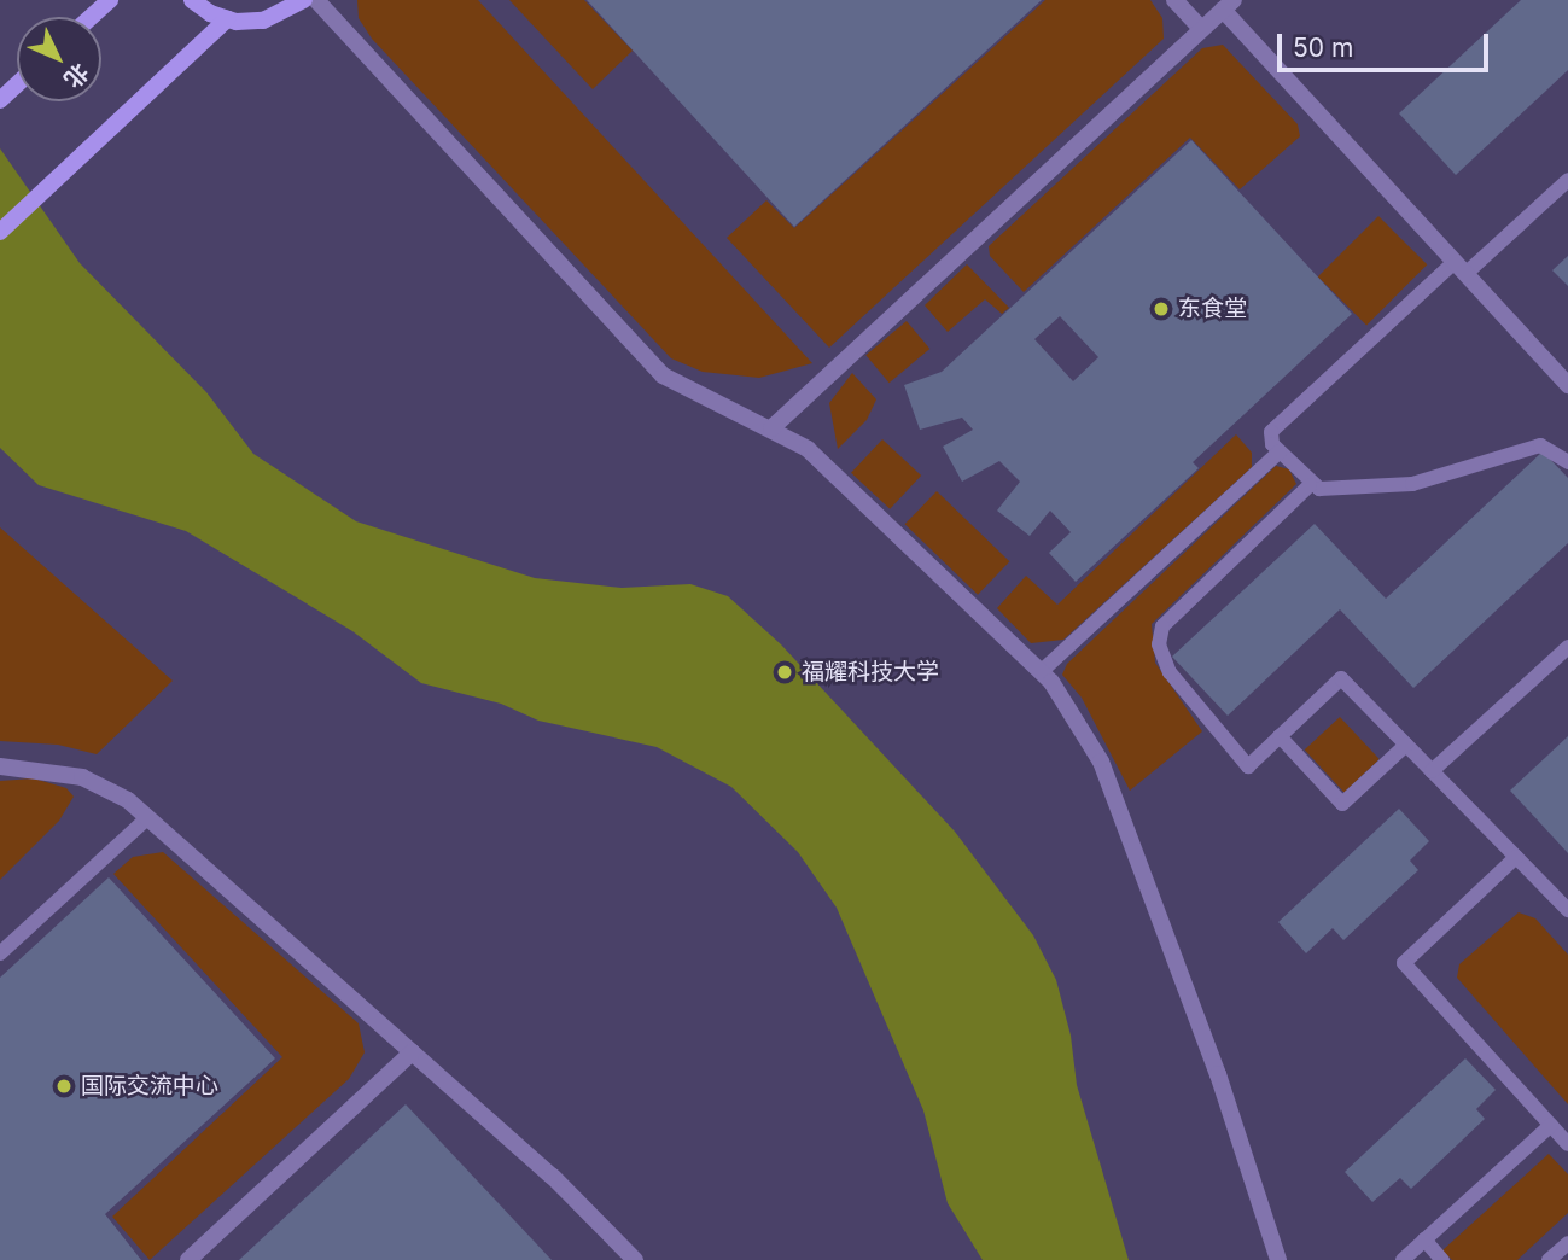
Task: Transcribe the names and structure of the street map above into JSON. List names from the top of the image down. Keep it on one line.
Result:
{"places":["东食堂","福耀科技大学","国际交流中心"],"scale_bar":"50 m","north":"bottom right"}
